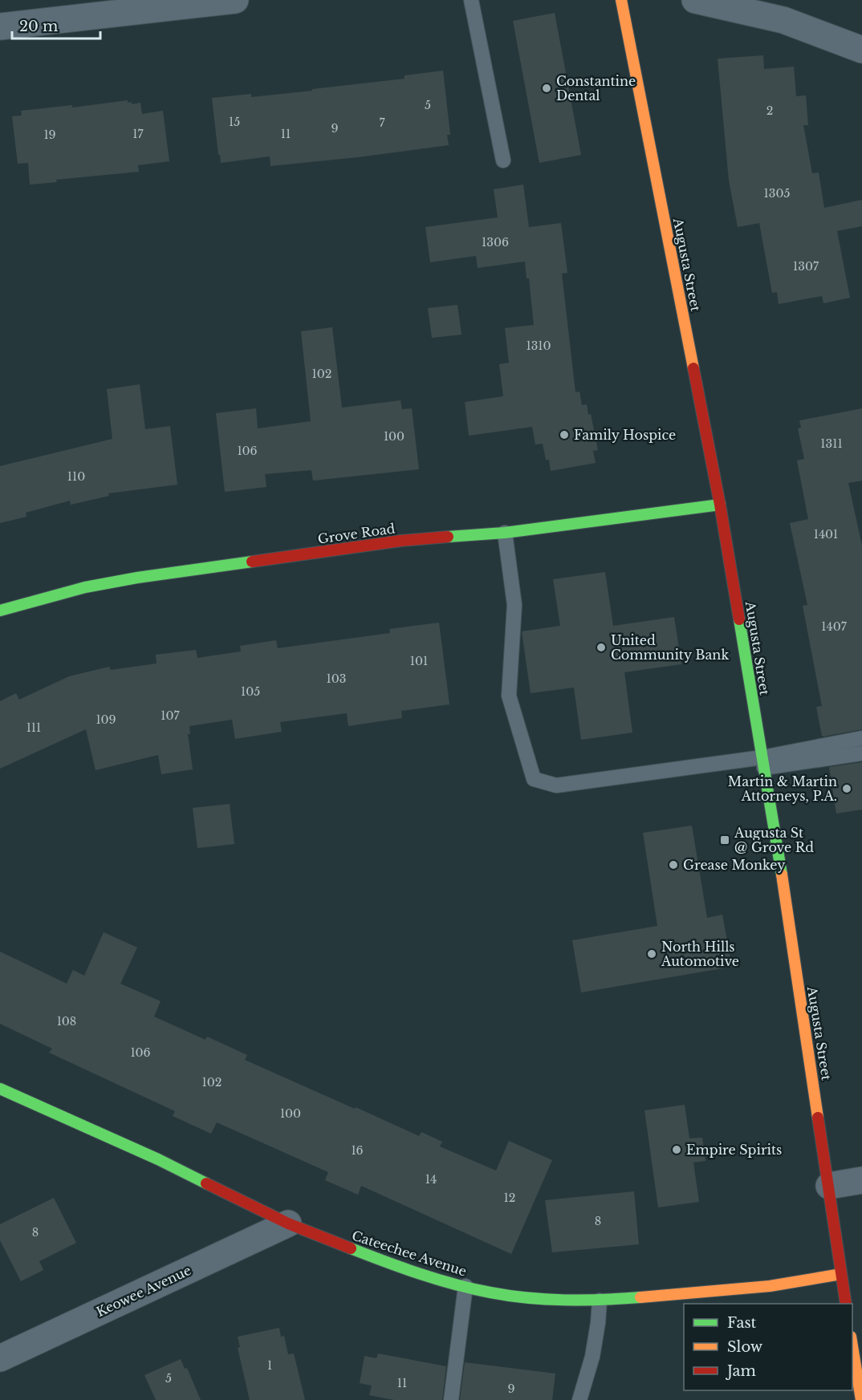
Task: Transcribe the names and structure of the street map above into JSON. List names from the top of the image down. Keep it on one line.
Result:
{"streets":{"main road":["Augusta Street","Grove Road","Cateechee Avenue"],"street":["Keowee Avenue"]},"crossings":[["Augusta Street","Grove Road"],["Augusta Street","Cateechee Avenue"],["Cateechee Avenue","Keowee Avenue"]],"places":{"other":["Constantine Dental","Family Hospice","United Community Bank","Martin & Martin Attorneys, P.A.","Grease Monkey","North Hills Automotive","Empire Spirits"],"transit":["Augusta St @ Grove Rd"]},"house_numbers":["5","2","15","7","9","17","11","19","1305","1306","1307","1310","102","100","1311","106","110","1401","1407","101","103","105","107","109","111","108","106","102","100","16","14","12","8","8","1","5","11","9"],"legend":["Fast","Slow","Jam"],"scale_bar":"20 m"}
